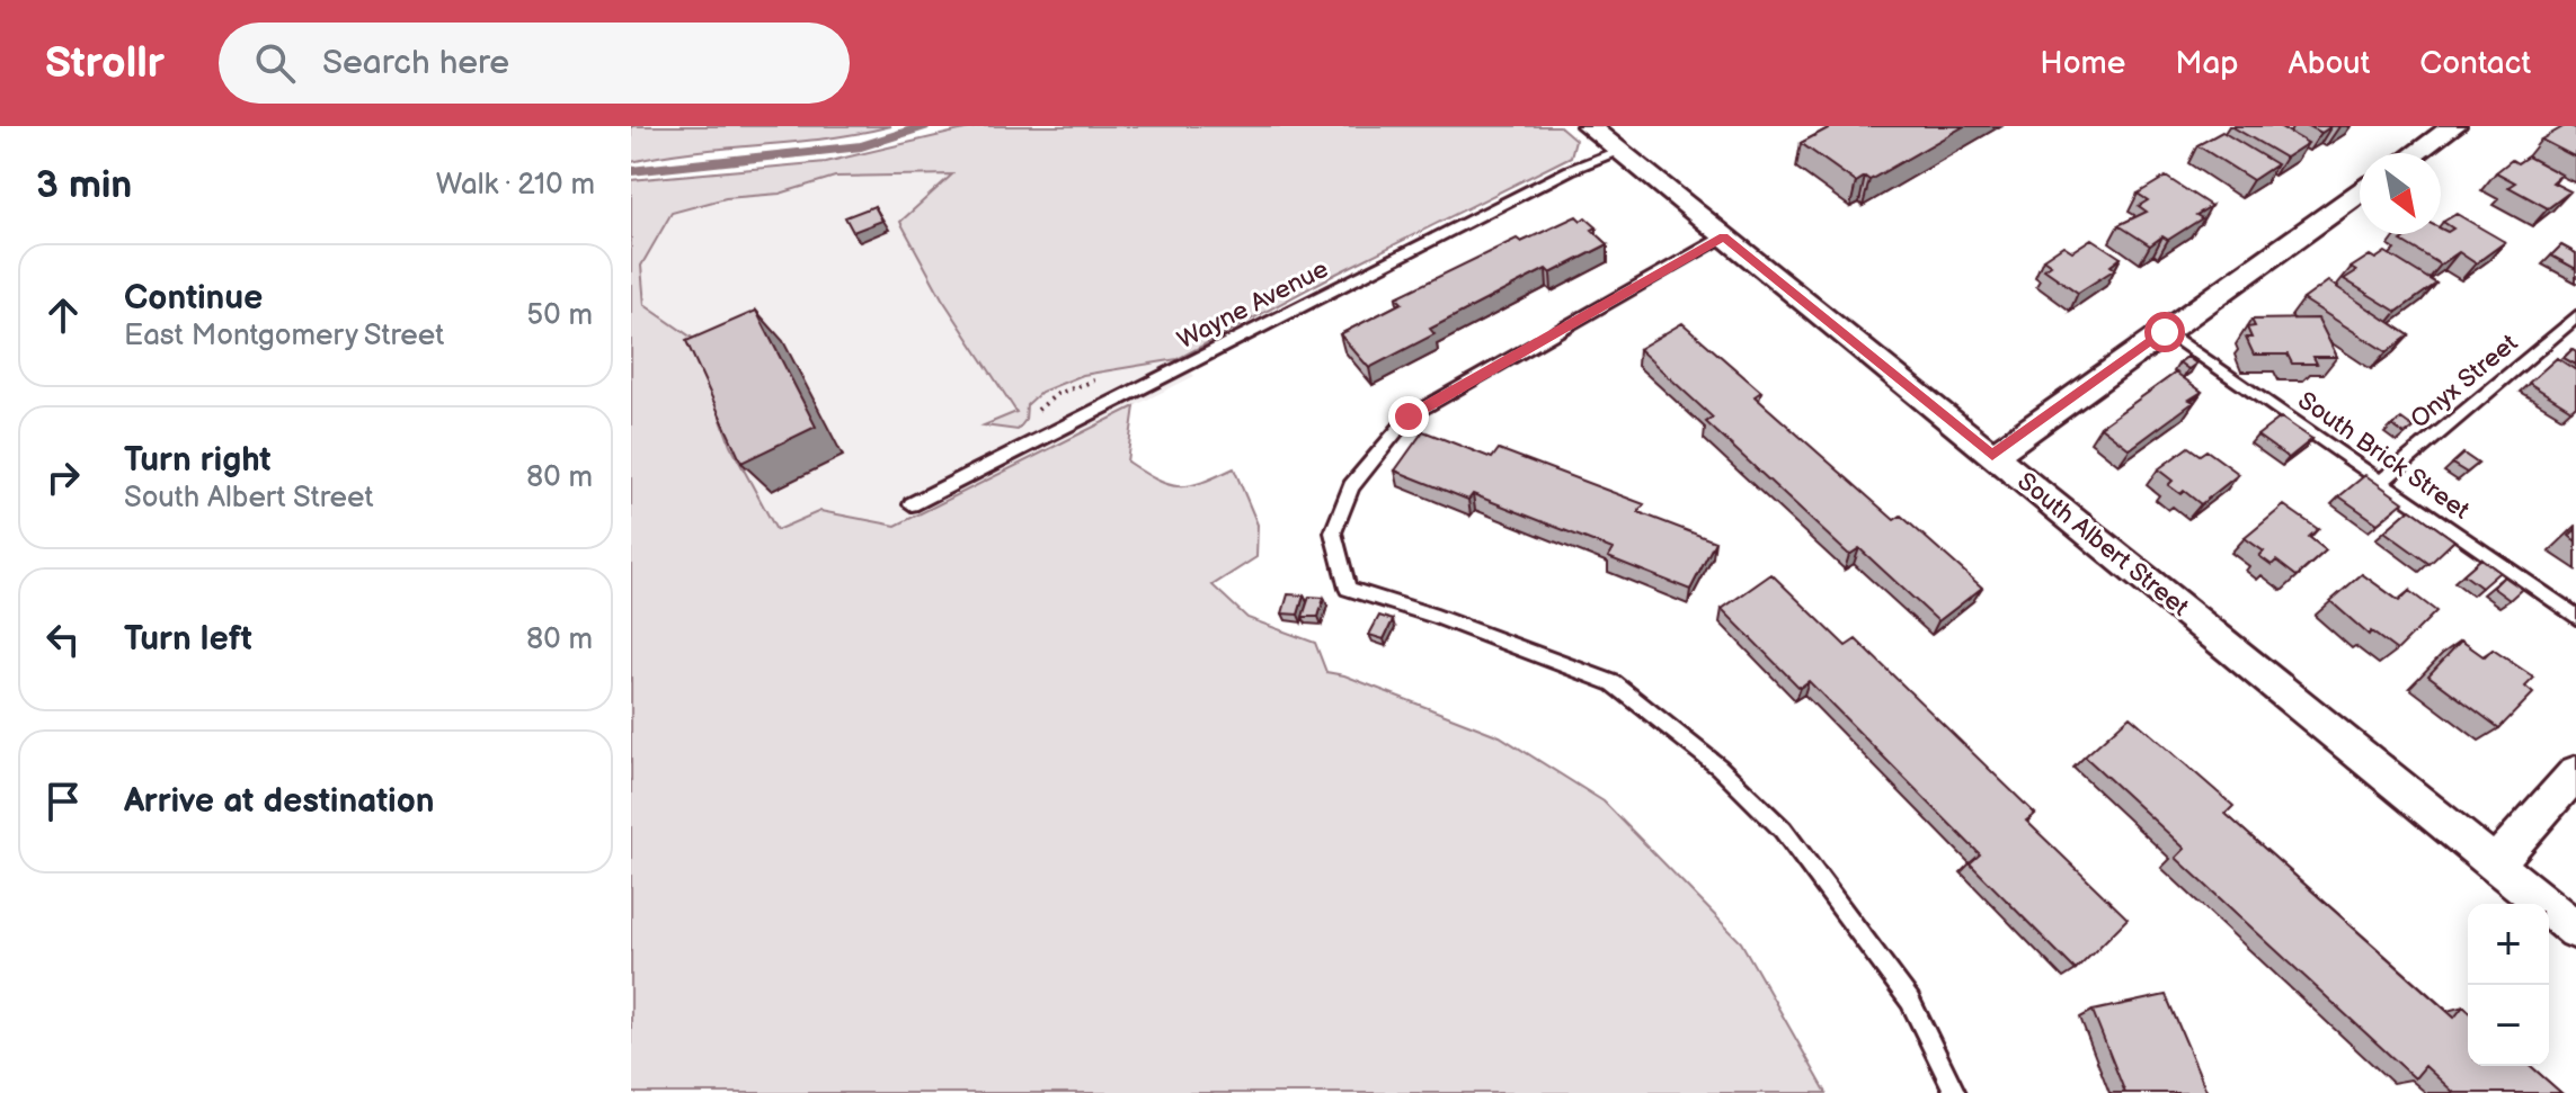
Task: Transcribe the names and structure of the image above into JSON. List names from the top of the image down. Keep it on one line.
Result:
{"streets":{"street":["South Albert Street"],"lane":["Wayne Avenue","Onyx Street","South Brick Street"]},"crossings":[["Wayne Avenue","South Albert Street"],["Onyx Street","South Brick Street"]],"north":"bottom right","page":{"header":"Strollr","search":"Search here","nav":["Home","Map","About","Contact"],"heading":["3 min","Walk · 210 m"],"list":[["Continue","East Montgomery Street","50 m"],["Turn right","South Albert Street","80 m"],["Turn left","80 m"],"Arrive at destination"],"map_buttons":["+","−"]}}
